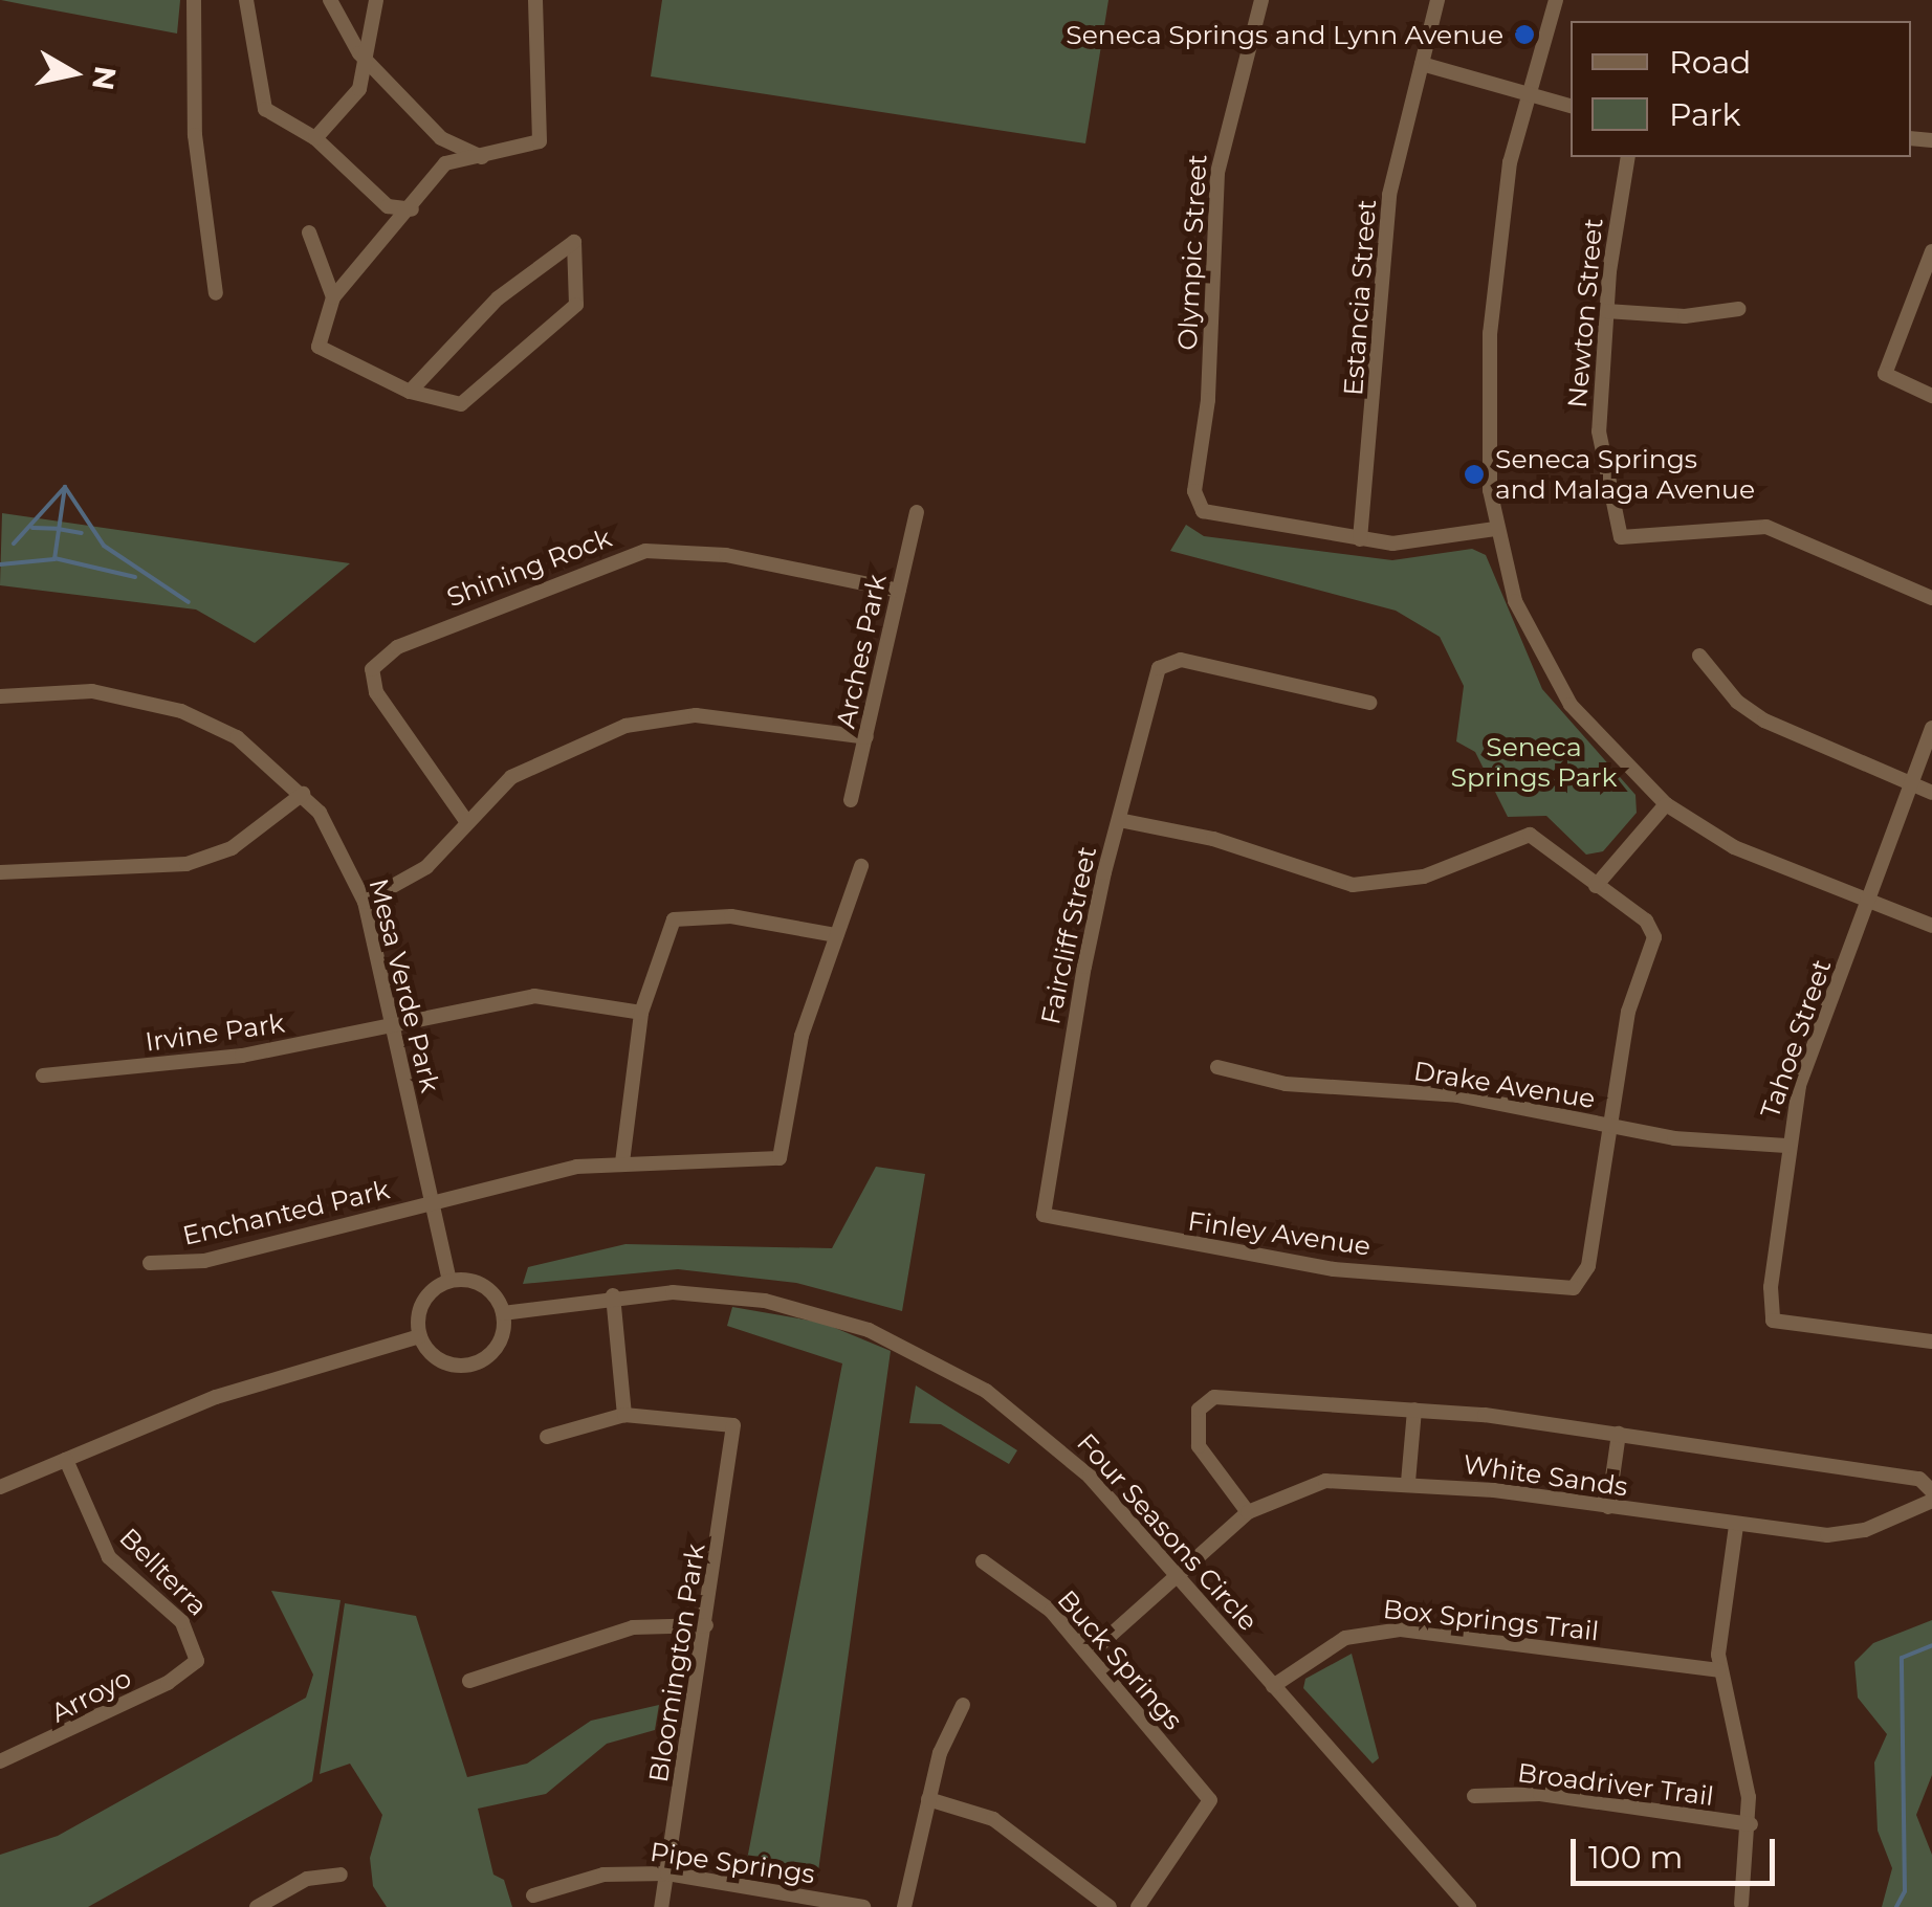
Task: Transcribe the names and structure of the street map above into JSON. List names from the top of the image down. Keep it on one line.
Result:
{"streets":{"street":["Olympic Street","Estancia Street","Newton Street","Shining Rock","Arches Park","Faircliff Street","Mesa Verde Park","Irvine Park","Tahoe Street","Drake Avenue","Enchanted Park","Finley Avenue","White Sands","Four Seasons Circle","Bellterra","Box Springs Trail","Buck Springs","Bloomington Park","Arroyo","Broadriver Trail","Pipe Springs"]},"crossings":[["Olympic Street","Estancia Street"],["Shining Rock","Arches Park"],["Faircliff Street","Finley Avenue"],["Mesa Verde Park","Irvine Park"],["Mesa Verde Park","Enchanted Park"],["Mesa Verde Park","Four Seasons Circle"],["Tahoe Street","Drake Avenue"],["Drake Avenue","Finley Avenue"],["White Sands","Four Seasons Circle"],["White Sands","Buck Springs"],["Four Seasons Circle","Box Springs Trail"],["Bellterra","Arroyo"],["Bloomington Park","Pipe Springs"]],"parks":["Seneca Springs Park"],"places":["Seneca Springs and Lynn Avenue","Seneca Springs and Malaga Avenue"],"legend":["Road","Park"],"scale_bar":"100 m","north":"right"}
